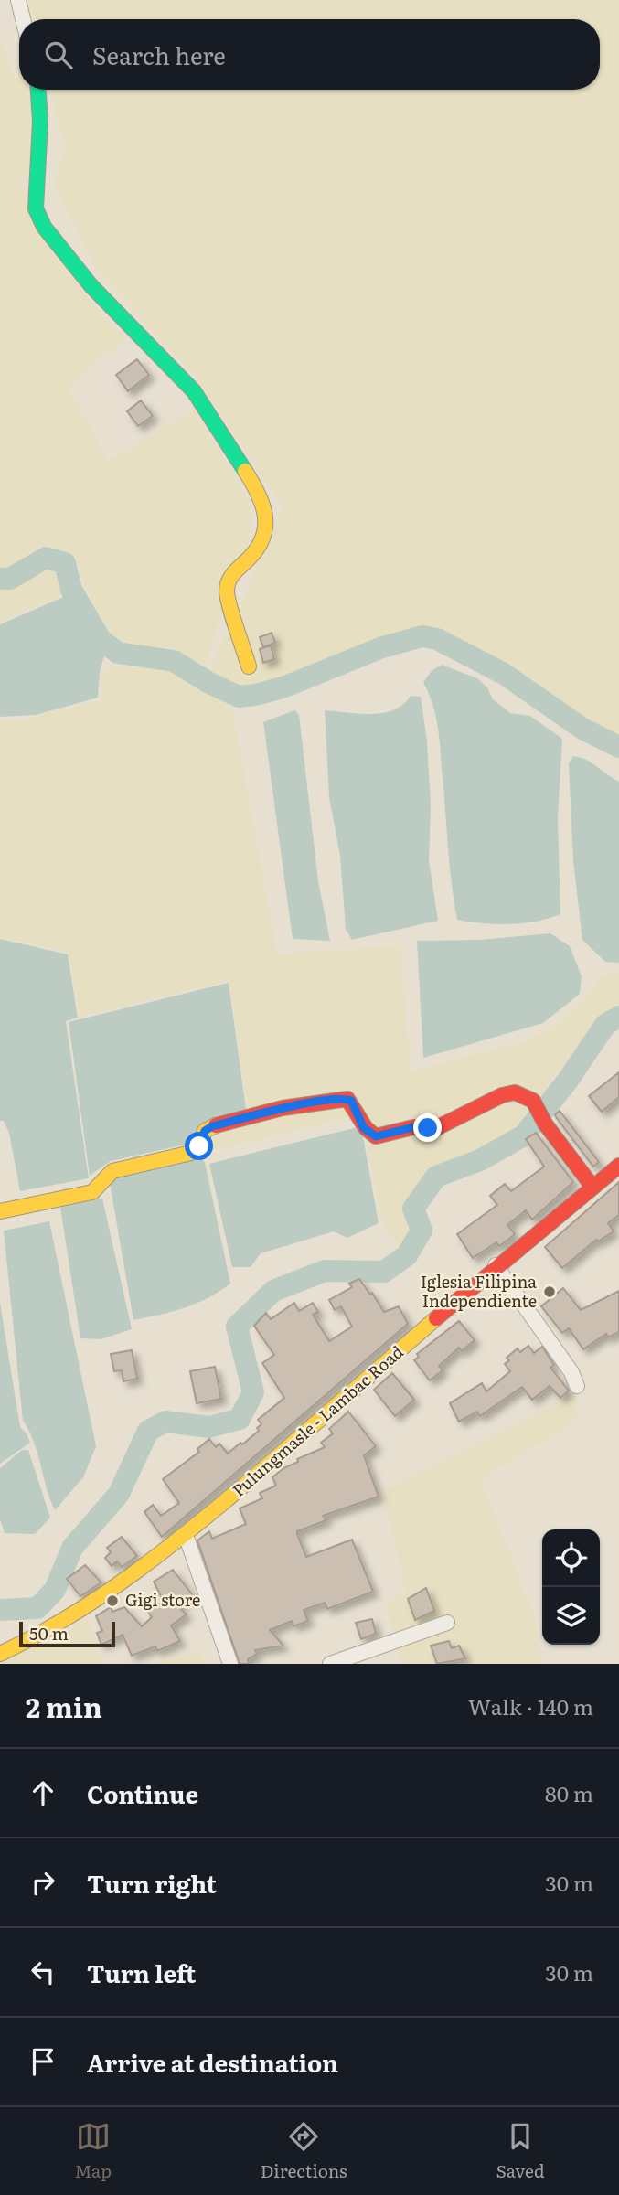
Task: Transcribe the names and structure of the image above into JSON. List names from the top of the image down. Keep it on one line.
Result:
{"streets":{"street":["Pulungmasle - Lambac Road"]},"places":["Iglesia Filipina Independiente","Gigi store"],"scale_bar":"50 m","page":{"search":"Search here","scale":"50 m","heading":["2 min","Walk · 140 m"],"list":[["Continue","80 m"],["Turn right","30 m"],["Turn left","30 m"],"Arrive at destination"],"nav":["Map","Directions","Saved"]}}
